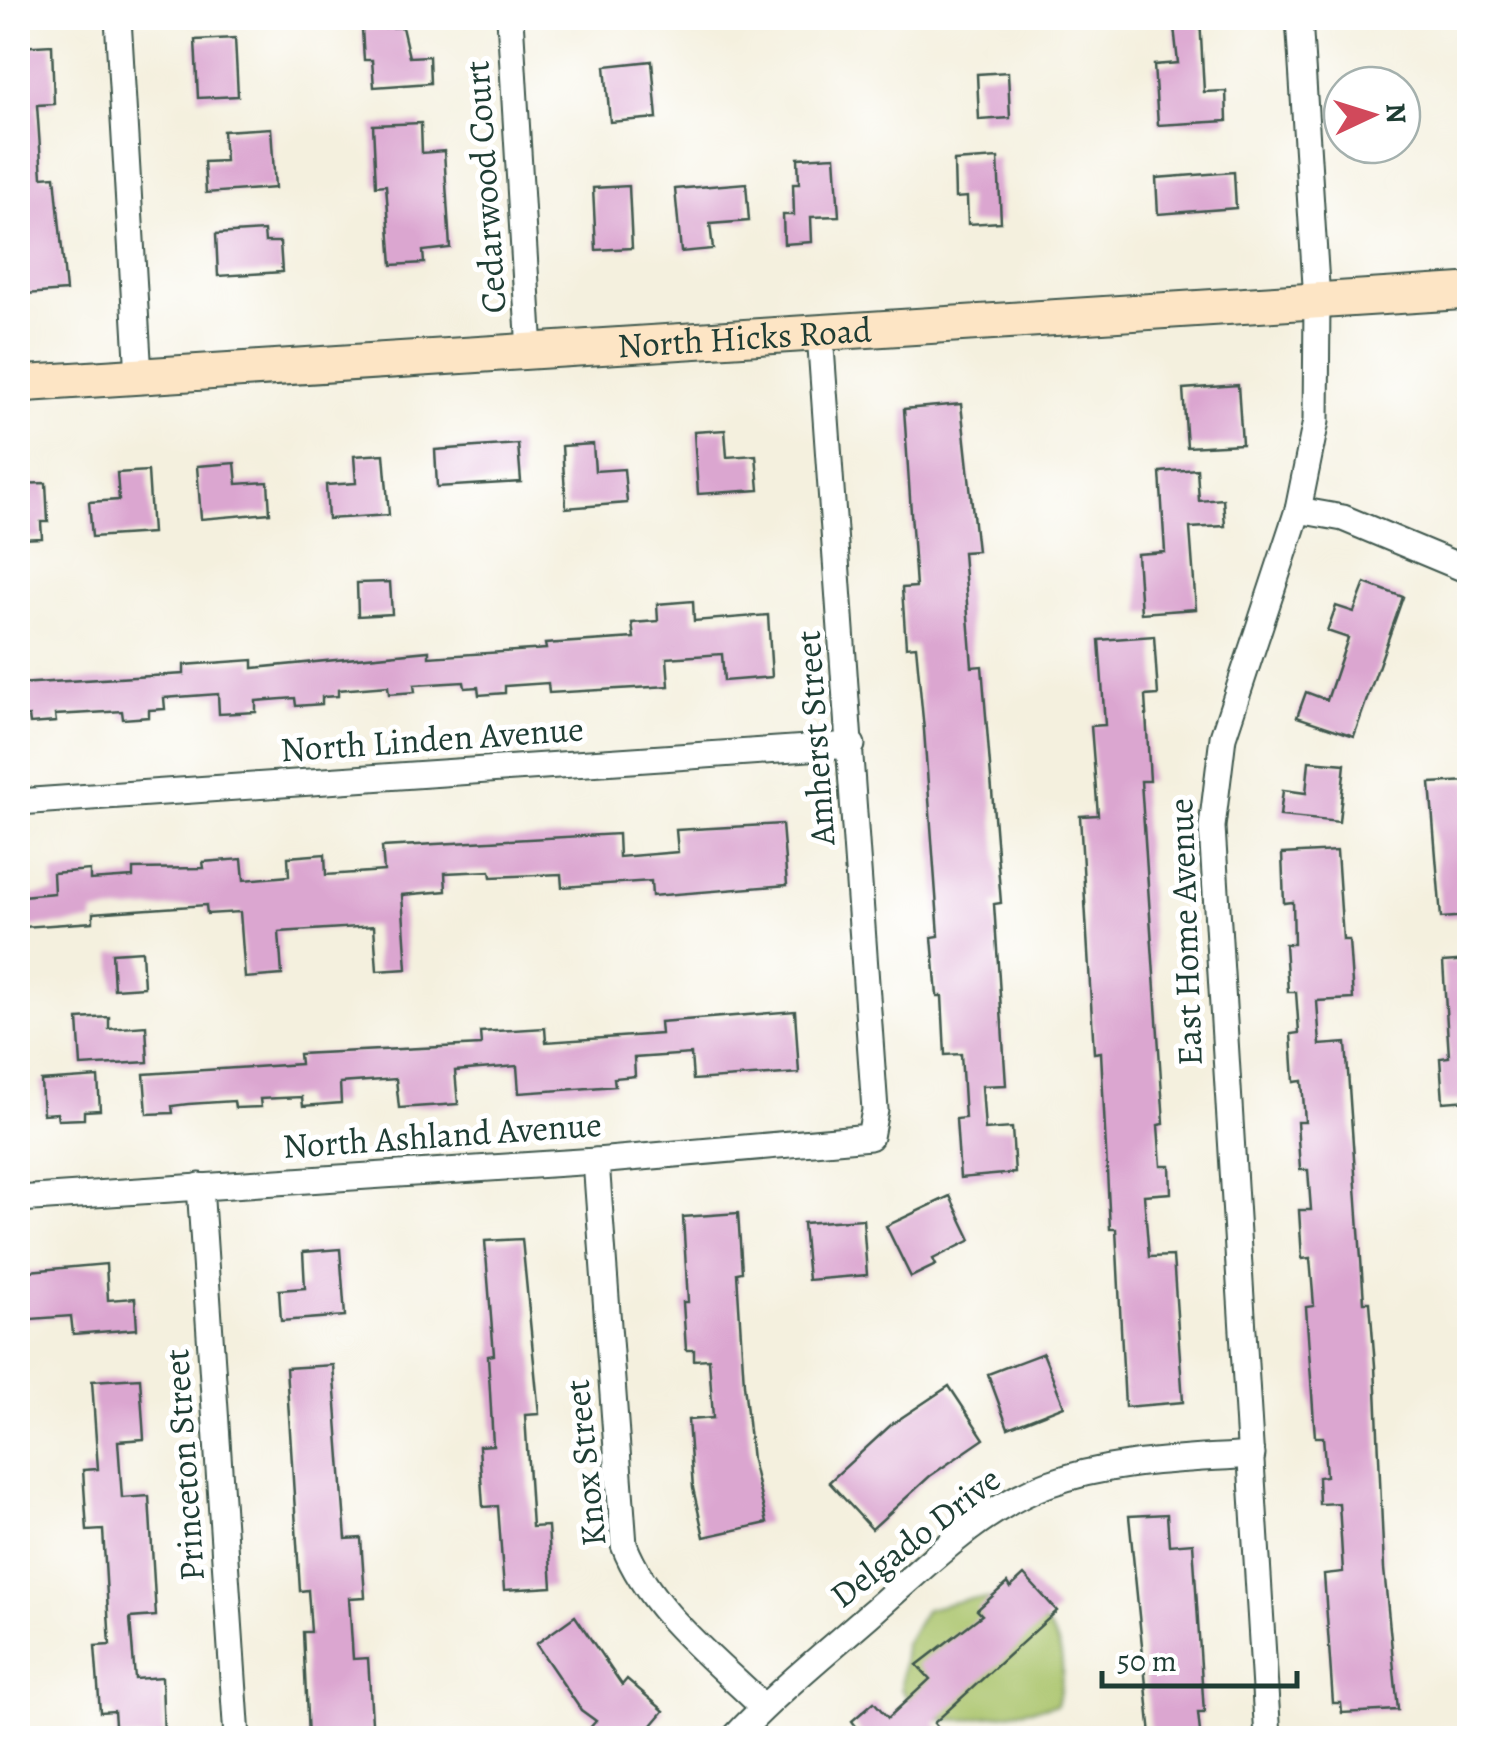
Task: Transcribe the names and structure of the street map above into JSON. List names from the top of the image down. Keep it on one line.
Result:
{"streets":{"main road":["North Hicks Road"],"street":["Cedarwood Court","Amherst Street","North Linden Avenue","East Home Avenue","North Ashland Avenue","Knox Street","Princeton Street","Delgado Drive"]},"crossings":[["Cedarwood Court","North Hicks Road"],["North Hicks Road","Amherst Street"],["North Hicks Road","East Home Avenue"],["Amherst Street","North Linden Avenue"],["Amherst Street","North Ashland Avenue"],["East Home Avenue","Delgado Drive"],["North Ashland Avenue","Knox Street"],["North Ashland Avenue","Princeton Street"],["Knox Street","Delgado Drive"]],"scale_bar":"50 m","north":"right"}
